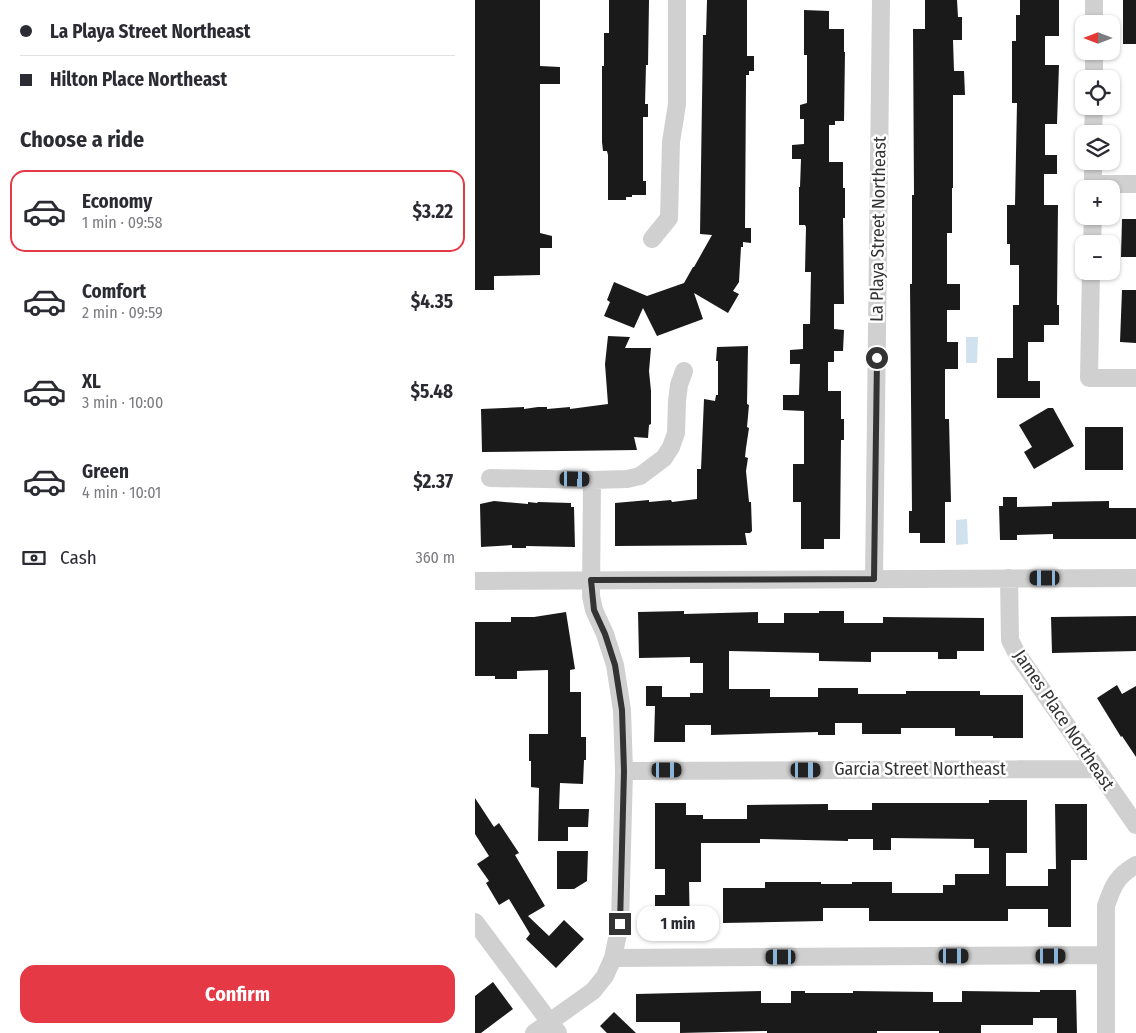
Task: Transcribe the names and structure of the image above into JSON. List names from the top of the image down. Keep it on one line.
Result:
{"streets":{"street":["La Playa Street Northeast","James Place Northeast","Garcia Street Northeast"]},"crossings":[["James Place Northeast","Garcia Street Northeast"]],"north":"left","page":{"banner":["La Playa Street Northeast","Hilton Place Northeast"],"map_buttons":["+","−"],"heading":"Choose a ride","list":[{"name":"Economy","note":"1 min · 09:58","value":"$3.22"},{"name":"Comfort","note":"2 min · 09:59","value":"$4.35"},{"name":"XL","note":"3 min · 10:00","value":"$5.48"},{"name":"Green","note":"4 min · 10:01","value":"$2.37"}],"pay":["Cash","360 m"],"bubble":"1 min","buttons":"Confirm"}}
